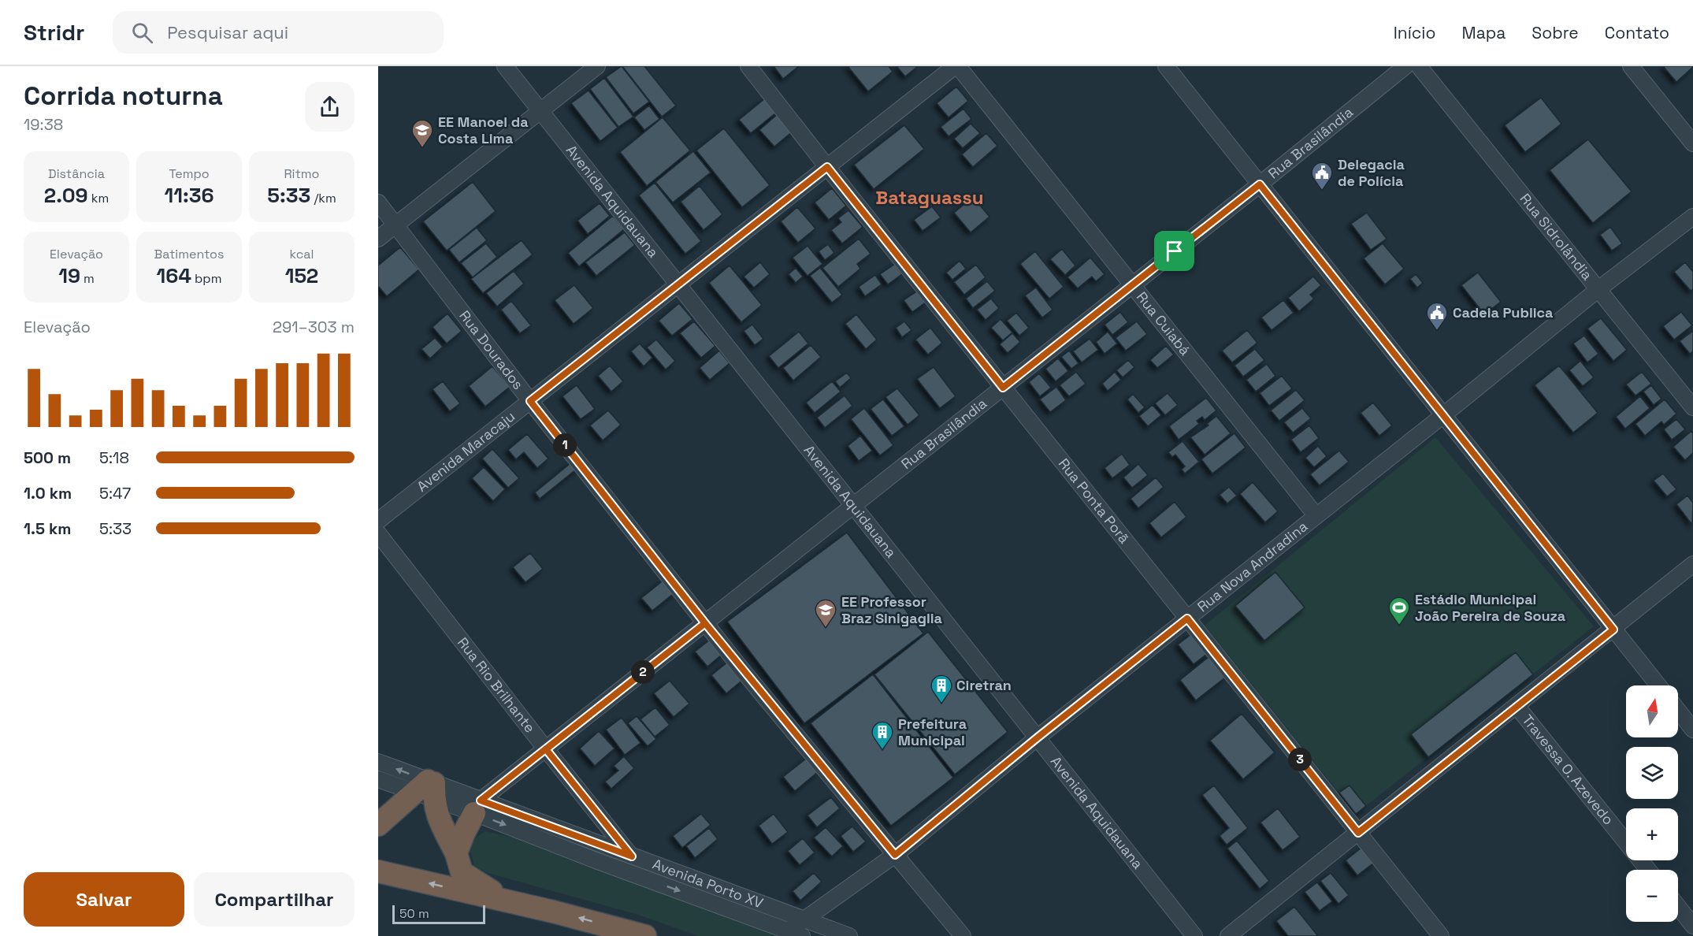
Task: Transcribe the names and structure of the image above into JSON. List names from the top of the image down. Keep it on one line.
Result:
{"streets":{"street":["Rua Brasilândia","Avenida Aquidauana","Rua Sidrolândia","Rua Cuiabá","Rua Dourados","Avenida Maracaju","Rua Ponta Porã","Rua Nova Andradina","Rua Rio Brilhante","Travessa O. Azevedo","Avenida Porto XV"]},"crossings":[["Rua Brasilândia","Avenida Aquidauana"],["Rua Brasilândia","Rua Cuiabá"],["Rua Brasilândia","Rua Dourados"],["Rua Brasilândia","Rua Ponta Porã"],["Rua Brasilândia","Rua Rio Brilhante"],["Rua Brasilândia","Avenida Porto XV"],["Avenida Aquidauana","Avenida Maracaju"],["Avenida Aquidauana","Rua Nova Andradina"],["Rua Sidrolândia","Rua Nova Andradina"],["Rua Cuiabá","Avenida Maracaju"],["Rua Cuiabá","Rua Nova Andradina"],["Rua Dourados","Avenida Maracaju"],["Rua Dourados","Rua Nova Andradina"],["Avenida Maracaju","Rua Ponta Porã"],["Rua Ponta Porã","Rua Nova Andradina"],["Rua Nova Andradina","Avenida Porto XV"],["Rua Rio Brilhante","Avenida Porto XV"]],"districts":["Bataguassu"],"places":{"school or university":["EE Manoel da Costa Lima","EE Professor Braz Sinigaglia"],"public building":["Delegacia de Polícia","Cadeia Publica"],"sports":["Estádio Municipal João Pereira de Souza"],"building":["Ciretran","Prefeitura Municipal"]},"scale_bar":"50 m","north":"top","page":{"header":"Stridr","search":"Pesquisar aqui","nav":["Início","Mapa","Sobre","Contato"],"heading":["Corrida noturna","19:38"],"stats":[["Distância","2.09 km"],["Tempo","11:36"],["Ritmo","5:33 /km"],["Elevação","19 m"],["Batimentos","164 bpm"],["kcal","152"]],"chart":["Elevação","291–303 m"],"pins":["1","2","3"],"list":[{"name":"500 m","note":"5:18"},{"name":"1.0 km","note":"5:47"},{"name":"1.5 km","note":"5:33"}],"map_buttons":["+","−"],"buttons":["Salvar","Compartilhar"],"scale":"50 m"}}
